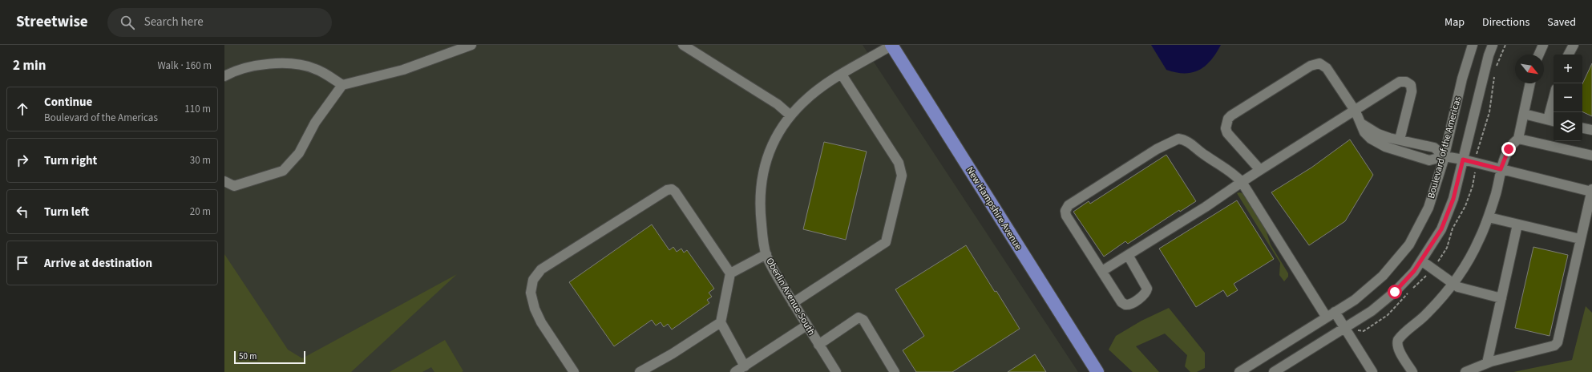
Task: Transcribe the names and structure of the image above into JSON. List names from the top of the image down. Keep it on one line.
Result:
{"streets":{"main road":["New Hampshire Avenue"],"street":["Boulevard of the Americas","Oberlin Avenue South"]},"crossings":[["New Hampshire Avenue","Oberlin Avenue South"]],"scale_bar":"50 m","north":"bottom right","page":{"header":"Streetwise","search":"Search here","nav":["Map","Directions","Saved"],"heading":["2 min","Walk · 160 m"],"map_buttons":["+","−"],"list":[["Continue","Boulevard of the Americas","110 m"],["Turn right","30 m"],["Turn left","20 m"],"Arrive at destination"],"scale":"50 m"}}
